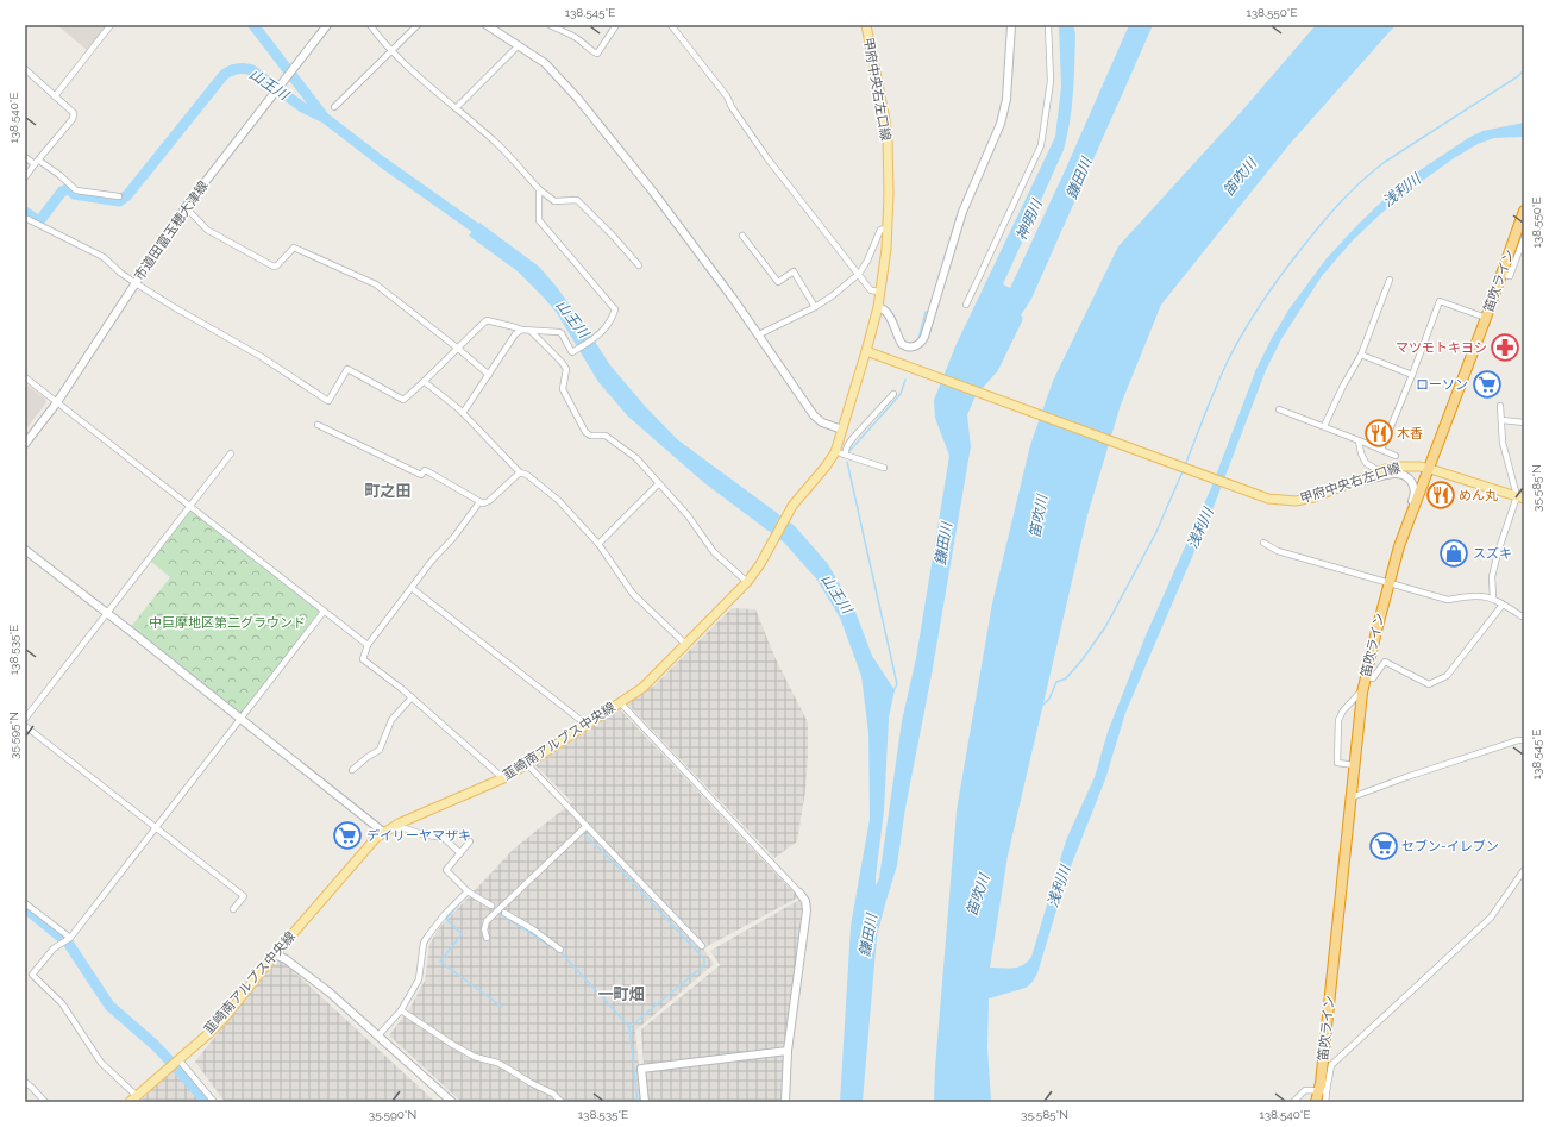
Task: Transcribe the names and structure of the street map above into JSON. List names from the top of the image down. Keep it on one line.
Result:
{"streets":{"highway":["笛吹ライン"],"main road":["甲府中央右左口線","韮崎南アルプス中央線"],"street":["市道田富玉穂大津線"]},"crossings":[["甲府中央右左口線","笛吹ライン"],["甲府中央右左口線","韮崎南アルプス中央線"]],"districts":["町之田","一町畑"],"water":["山王川","笛吹川","鎌田川","浅利川","神明川"],"parks":["中巨摩地区第二グラウンド"],"places":{"pharmacy":["マツモトキヨシ"],"supermarket":["ローソン","デイリーヤマザキ","セブン-イレブン"],"restaurant":["木香","めん丸"],"shop":["スズキ"]},"coordinates":["138.545°E","138.550°E","138.540°E","35.585°N","138.535°E","35.595°N","35.590°N"]}
